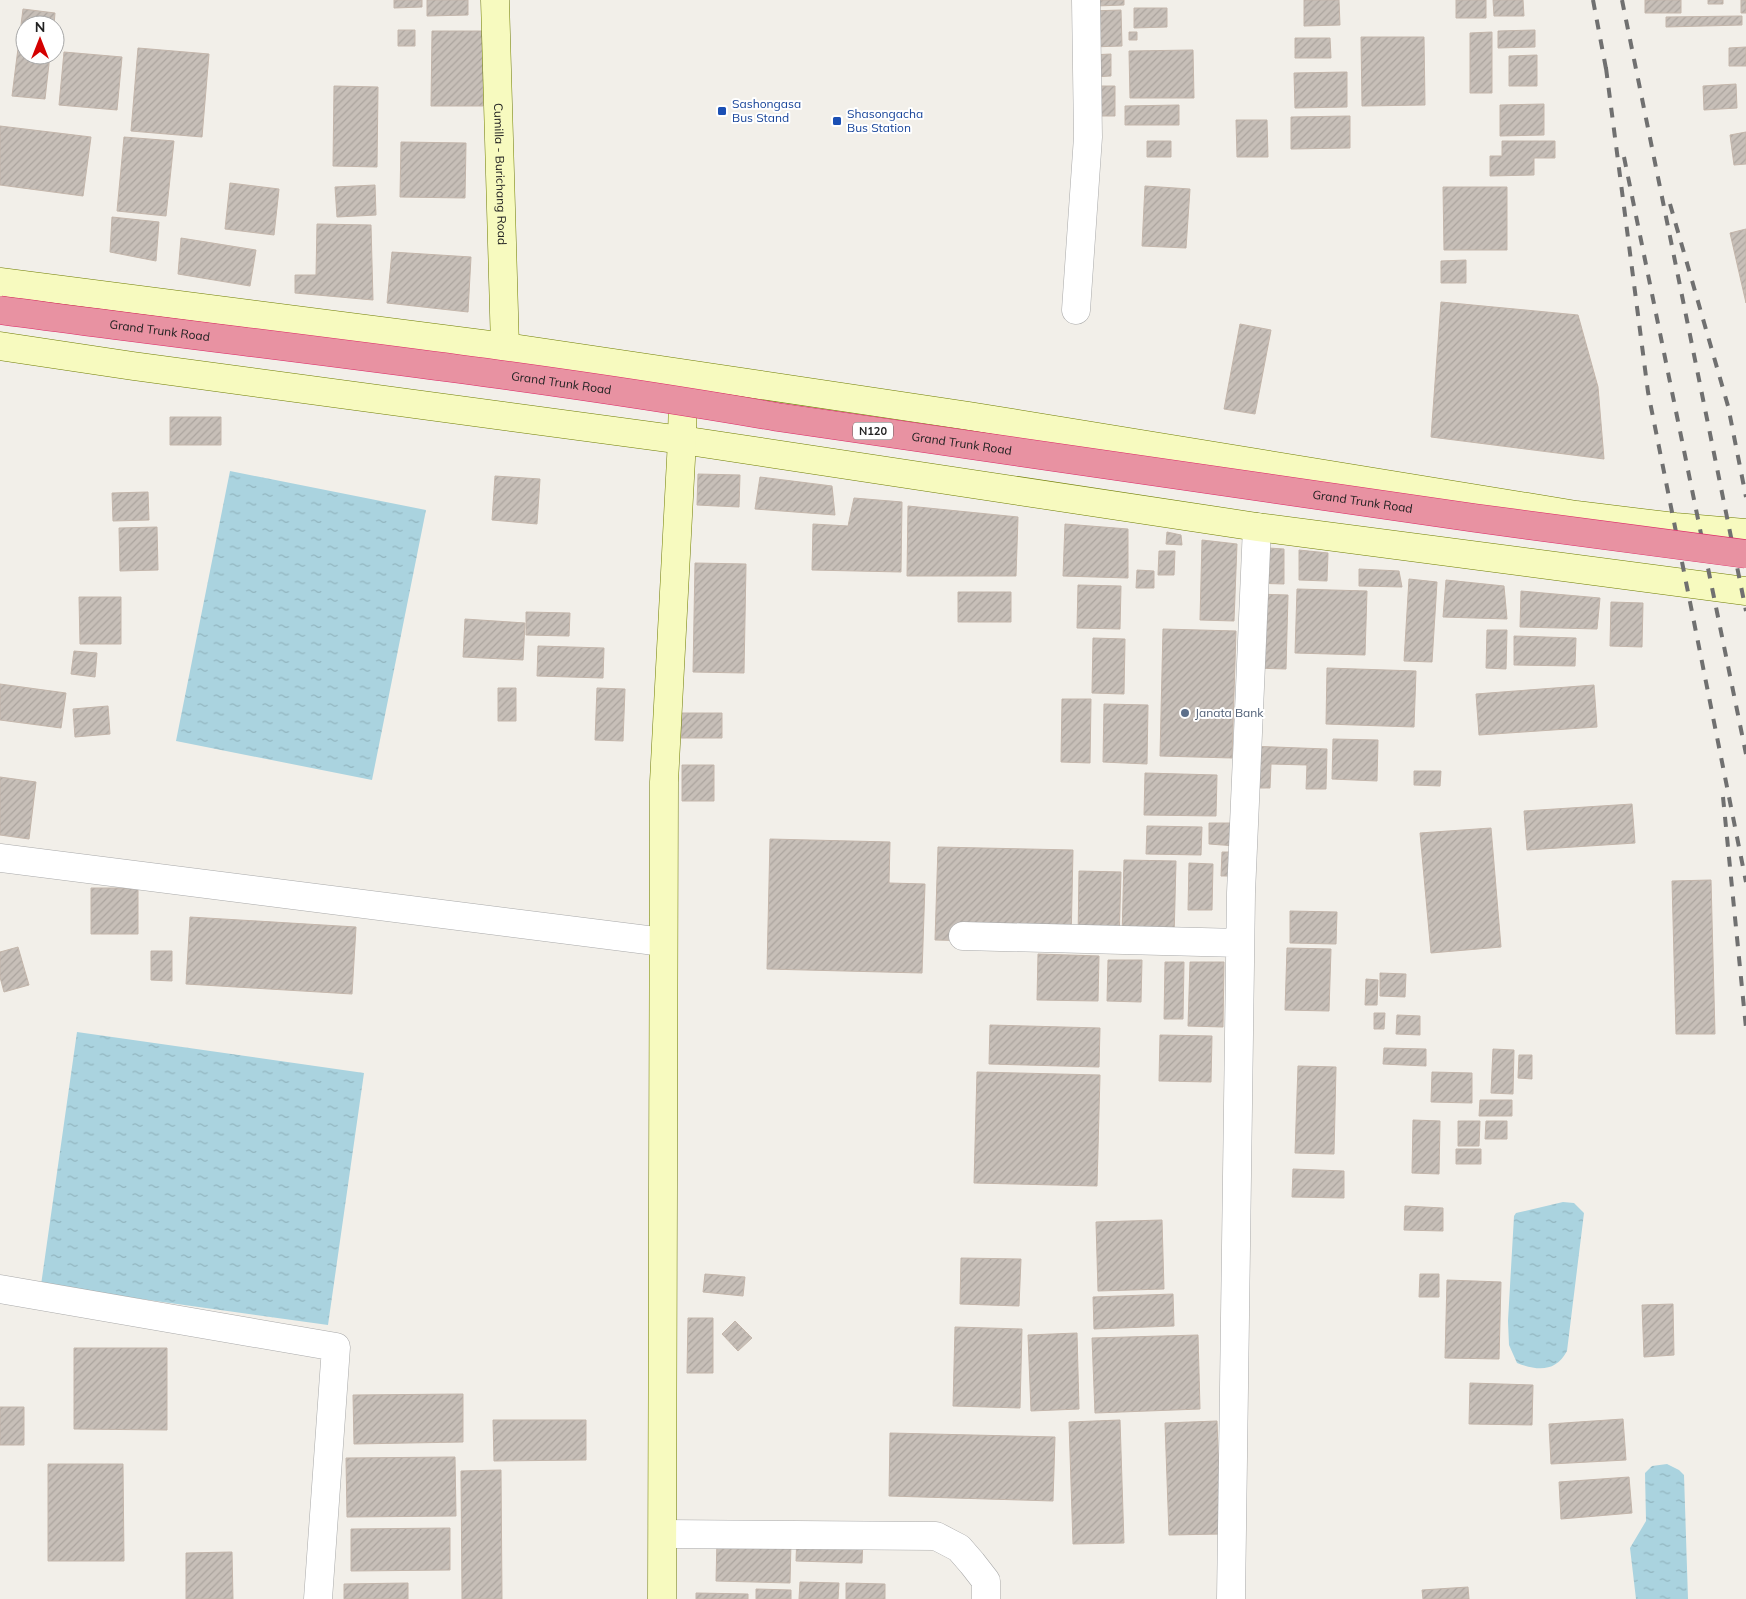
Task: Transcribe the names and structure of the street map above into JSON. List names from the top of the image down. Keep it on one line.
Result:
{"streets":{"highway":["Grand Trunk Road","N120"],"street":["Cumilla - Burichang Road"]},"places":{"transit":["Sashongasa Bus Stand","Shasongacha Bus Station"],"other":["Janata Bank"]},"north":"top"}
